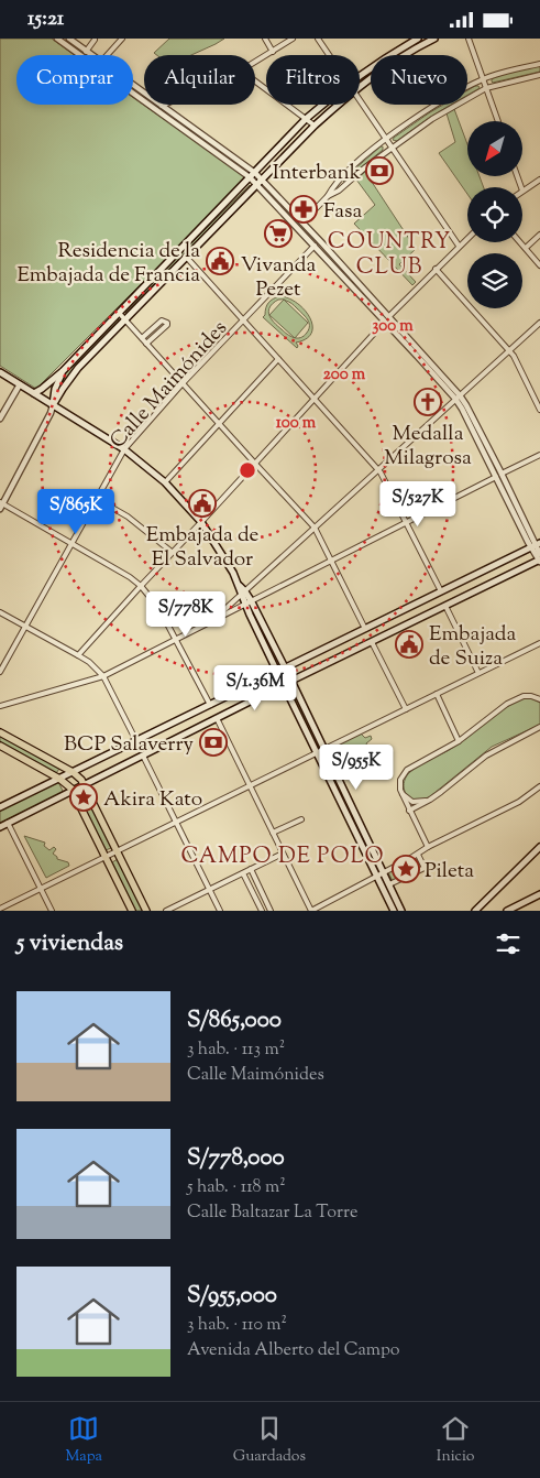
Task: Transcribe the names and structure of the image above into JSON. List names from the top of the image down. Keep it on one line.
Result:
{"streets":{"street":["Calle Maimónides"]},"districts":["COUNTRY CLUB","CAMPO DE POLO"],"places":{"bank":["Interbank","BCP Salaverry"],"pharmacy":["Fasa"],"supermarket":["Vivanda Pezet"],"public building":["Residencia de la Embajada de Francia","Embajada de El Salvador","Embajada de Suiza"],"church":["Medalla Milagrosa"],"place":["Akira Kato","Pileta"]},"north":"bottom left","page":{"status":"15:21","chip":["Comprar","Alquilar","Filtros","Nuevo"],"price":["S/527K","S/865K","S/778K","S/1.36M","S/955K"],"heading":"5 viviendas","list":[{"name":"S/865,000","note":"3 hab. · 113 m² · Calle Maimónides"},{"name":"S/778,000","note":"5 hab. · 118 m² · Calle Baltazar La Torre"},{"name":"S/955,000","note":"3 hab. · 110 m² · Avenida Alberto del Campo"}],"tabs":["Mapa","Guardados","Inicio"]},"rings":["300 m","200 m","100 m"]}
